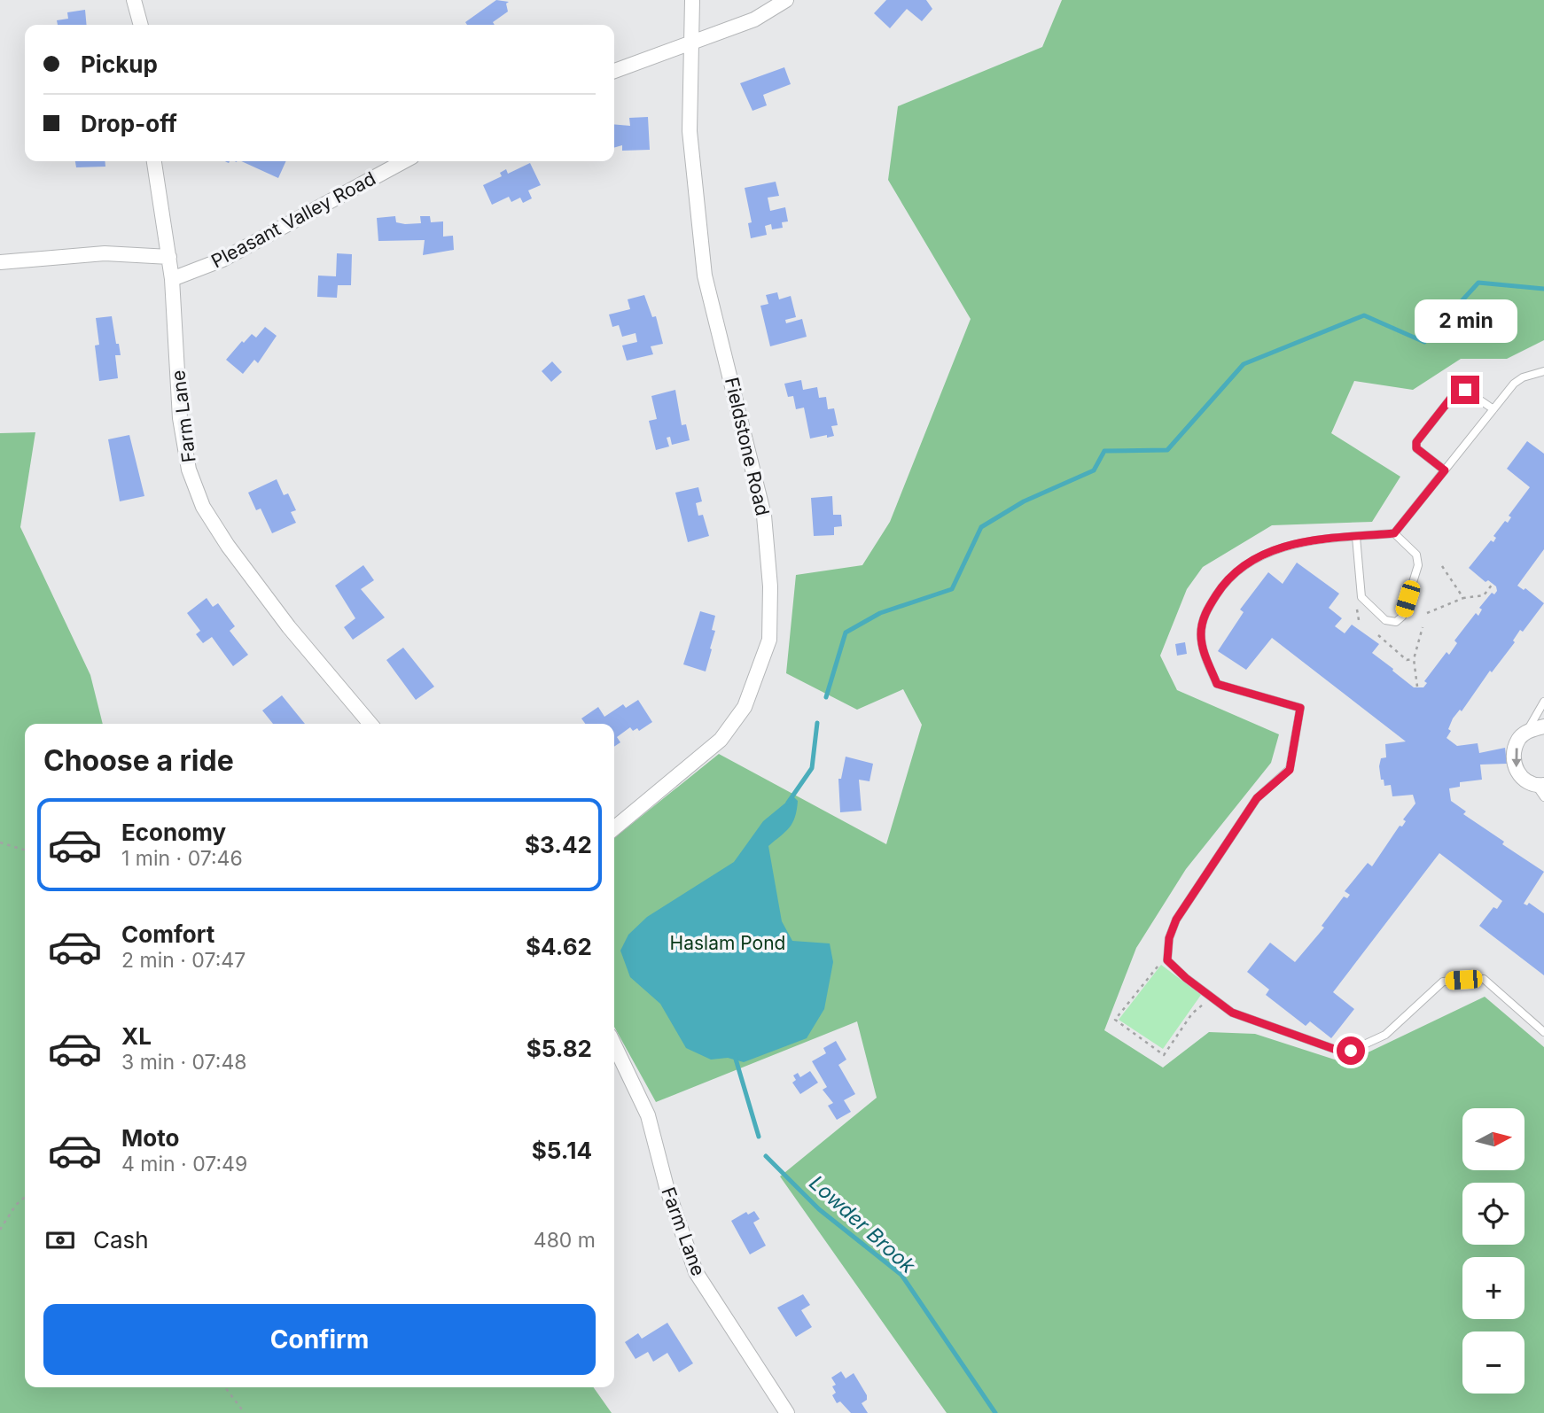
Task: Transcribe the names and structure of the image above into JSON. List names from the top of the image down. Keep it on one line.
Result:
{"streets":{"street":["Pleasant Valley Road","Farm Lane","Fieldstone Road"]},"crossings":[["Pleasant Valley Road","Farm Lane"]],"water":["Lowder Brook"],"parks":["Haslam Pond"],"north":"right","page":{"banner":["Pickup","Drop-off"],"bubble":"2 min","heading":"Choose a ride","list":[{"name":"Economy","note":"1 min · 07:46","value":"$3.42"},{"name":"Comfort","note":"2 min · 07:47","value":"$4.62"},{"name":"XL","note":"3 min · 07:48","value":"$5.82"},{"name":"Moto","note":"4 min · 07:49","value":"$5.14"}],"map_buttons":["+","−"],"pay":["Cash","480 m"],"buttons":"Confirm"}}
